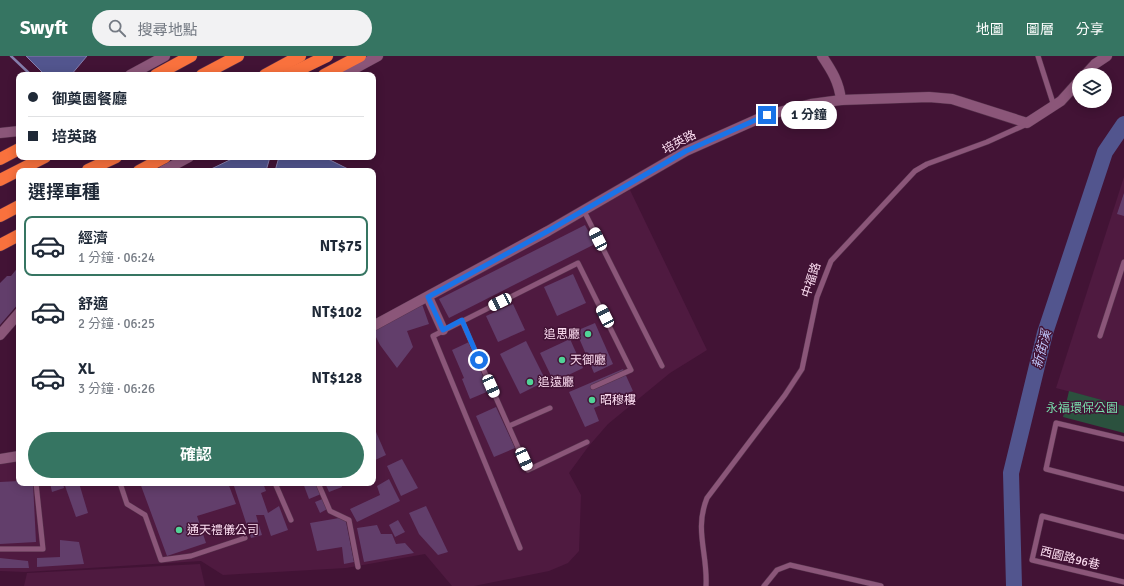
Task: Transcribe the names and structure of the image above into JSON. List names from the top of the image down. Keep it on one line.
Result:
{"streets":{"street":["培英路","中福路"],"lane":["西園路96巷"]},"crossings":[["培英路","中福路"]],"water":["新街溪"],"parks":["永福環保公園"],"places":["追思廳","天御廳","追遠廳","昭穆樓","通天禮儀公司"],"page":{"header":"Swyft","search":"搜尋地點","nav":["地圖","圖層","分享"],"banner":["御奠園餐廳","培英路"],"bubble":"1 分鐘","heading":"選擇車種","list":[{"name":"經濟","note":"1 分鐘 · 06:24","value":"NT$75"},{"name":"舒適","note":"2 分鐘 · 06:25","value":"NT$102"},{"name":"XL","note":"3 分鐘 · 06:26","value":"NT$128"}],"buttons":"確認"}}
